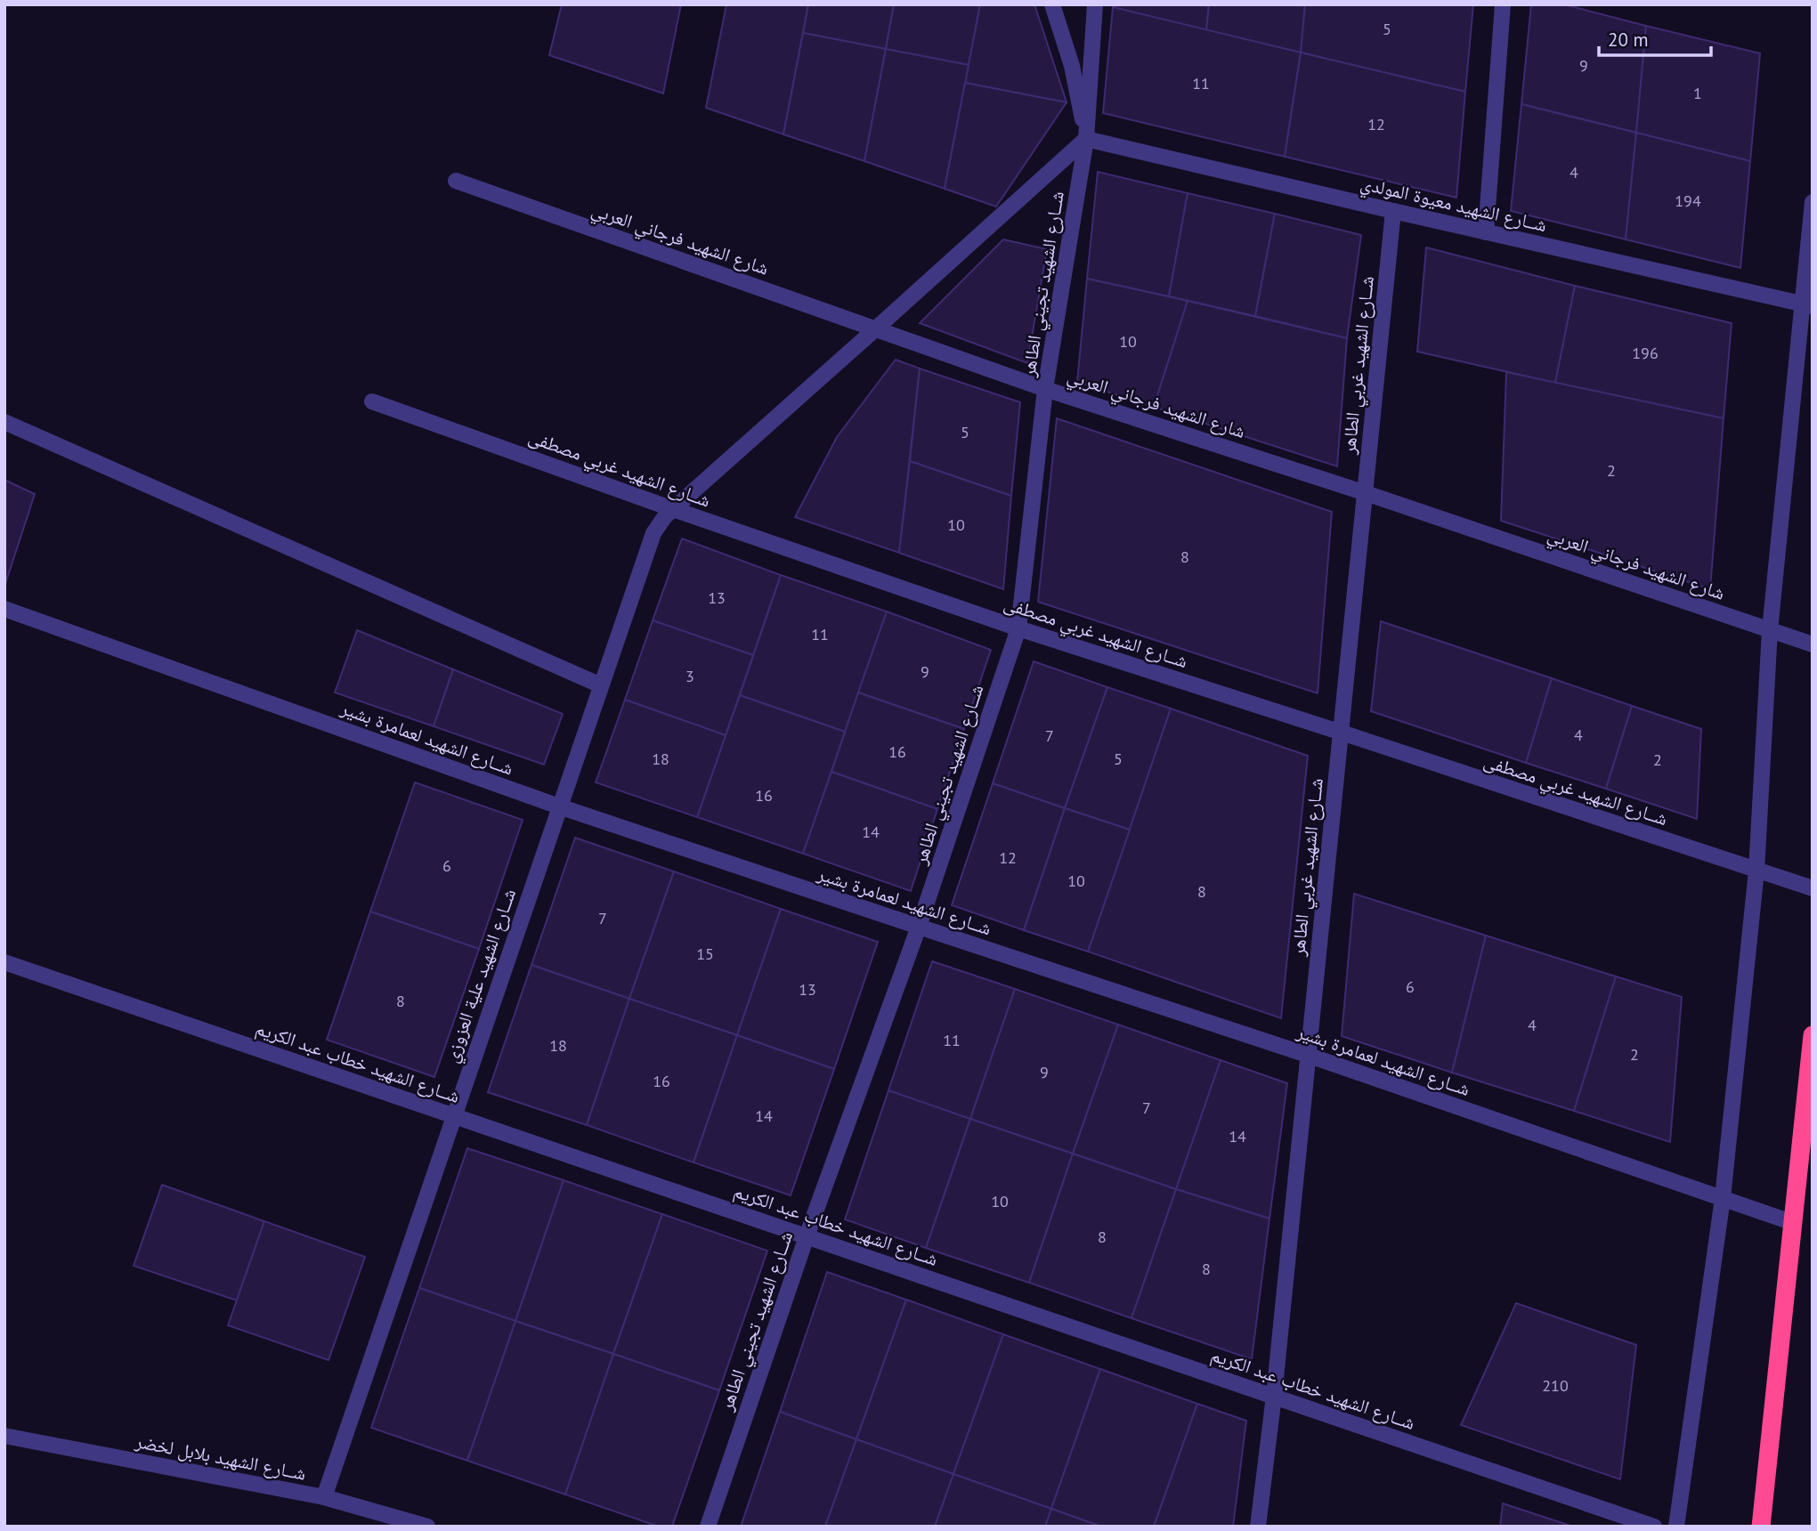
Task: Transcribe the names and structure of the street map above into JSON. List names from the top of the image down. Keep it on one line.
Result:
{"streets":{"street":["شــارع الشهيد معيوة المولدي","شارع الشهيد فرجاني العربي","شــارع الشهيد تجيني الطاهر","شــارع الشهيد غربي الطاهر","شــارع الشهيد غربي مصطفى","شــارع الشهيد لعمامرة بشير","شــارع الشهيد علية العزوزي","شــارع الشهيد خطاب عبد الكريم","شــارع الشهيد بلابل لخضر"]},"crossings":[["شــارع الشهيد معيوة المولدي","شــارع الشهيد تجيني الطاهر"],["شــارع الشهيد معيوة المولدي","شــارع الشهيد غربي الطاهر"],["شــارع الشهيد معيوة المولدي","شــارع الشهيد علية العزوزي"],["شارع الشهيد فرجاني العربي","شــارع الشهيد تجيني الطاهر"],["شارع الشهيد فرجاني العربي","شــارع الشهيد غربي الطاهر"],["شارع الشهيد فرجاني العربي","شــارع الشهيد علية العزوزي"],["شــارع الشهيد تجيني الطاهر","شــارع الشهيد غربي مصطفى"],["شــارع الشهيد تجيني الطاهر","شــارع الشهيد لعمامرة بشير"],["شــارع الشهيد تجيني الطاهر","شــارع الشهيد علية العزوزي"],["شــارع الشهيد تجيني الطاهر","شــارع الشهيد خطاب عبد الكريم"],["شــارع الشهيد غربي الطاهر","شــارع الشهيد غربي مصطفى"],["شــارع الشهيد غربي الطاهر","شــارع الشهيد لعمامرة بشير"],["شــارع الشهيد غربي الطاهر","شــارع الشهيد خطاب عبد الكريم"],["شــارع الشهيد غربي مصطفى","شــارع الشهيد علية العزوزي"],["شــارع الشهيد لعمامرة بشير","شــارع الشهيد علية العزوزي"],["شــارع الشهيد علية العزوزي","شــارع الشهيد خطاب عبد الكريم"],["شــارع الشهيد علية العزوزي","شــارع الشهيد بلابل لخضر"]],"house_numbers":["5","9","11","1","12","4","194","10","196","5","2","10","8","13","11","9","3","4","7","16","18","5","2","16","14","12","6","10","8","7","15","6","13","8","4","11","18","2","9","16","7","14","14","10","8","8","210"],"scale_bar":"20 m"}
